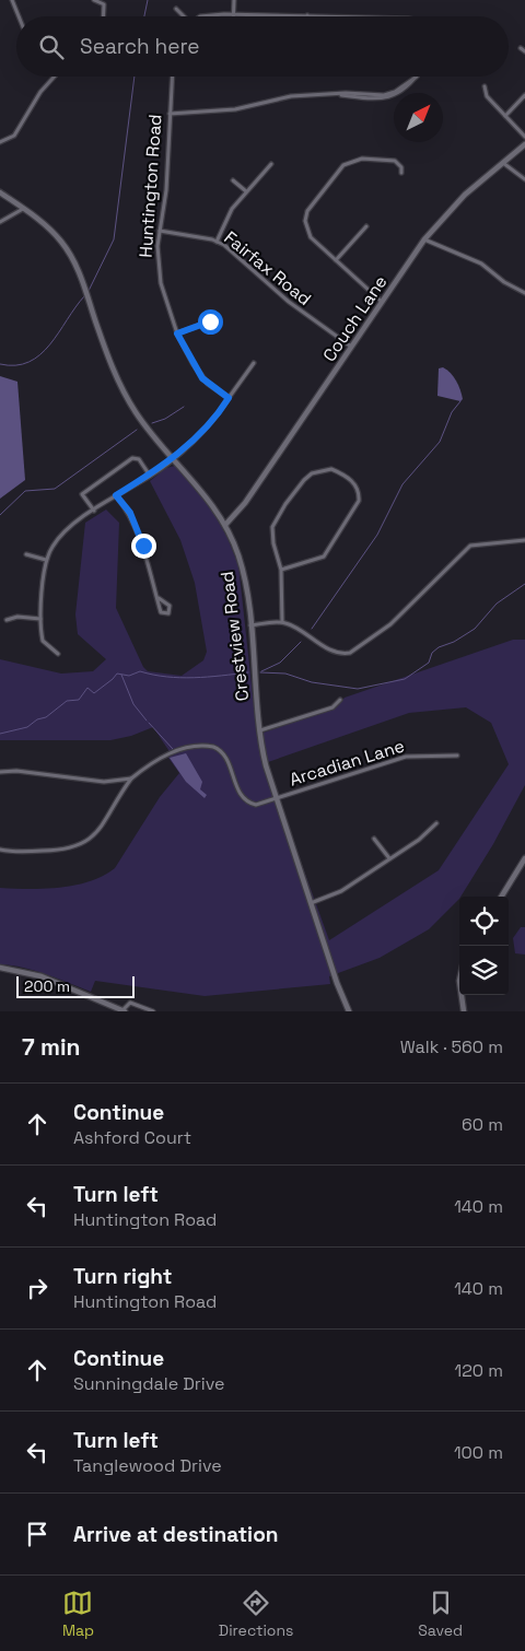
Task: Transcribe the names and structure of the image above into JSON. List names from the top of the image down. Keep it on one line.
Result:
{"streets":{"street":["Huntington Road","Fairfax Road","Couch Lane","Crestview Road","Arcadian Lane"]},"crossings":[["Huntington Road","Fairfax Road"],["Fairfax Road","Couch Lane"],["Couch Lane","Crestview Road"],["Crestview Road","Arcadian Lane"]],"scale_bar":"200 m","north":"top right","page":{"search":"Search here","scale":"200 m","heading":["7 min","Walk · 560 m"],"list":[["Continue","Ashford Court","60 m"],["Turn left","Huntington Road","140 m"],["Turn right","Huntington Road","140 m"],["Continue","Sunningdale Drive","120 m"],["Turn left","Tanglewood Drive","100 m"],"Arrive at destination"],"nav":["Map","Directions","Saved"]}}
